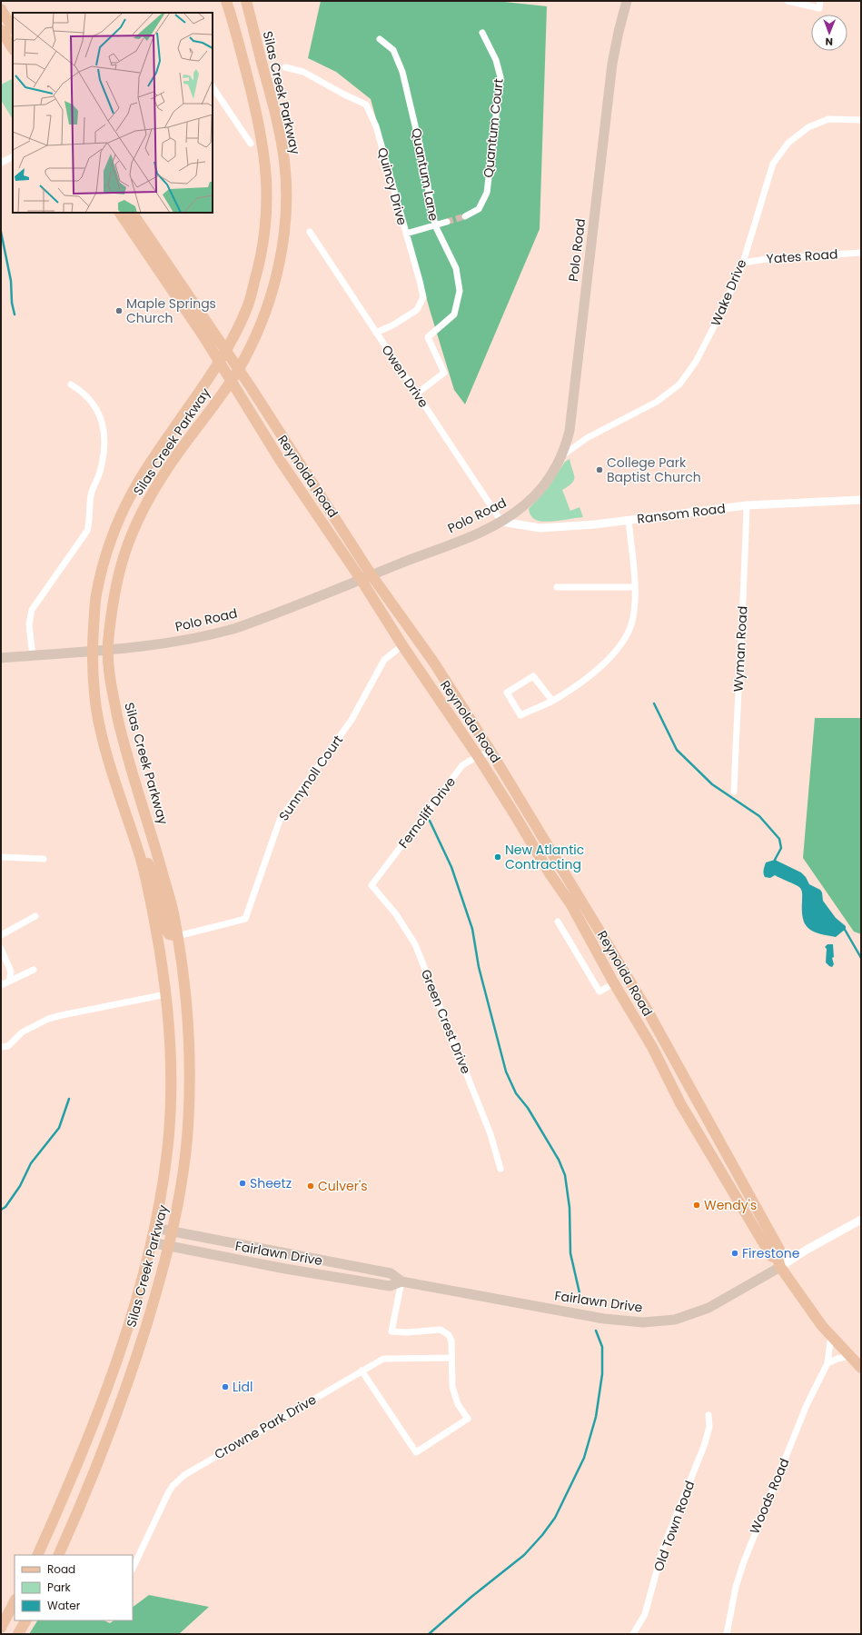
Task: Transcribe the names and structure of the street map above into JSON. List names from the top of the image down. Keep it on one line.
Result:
{"streets":{"main road":["Silas Creek Parkway","Polo Road","Reynolda Road","Fairlawn Drive"],"street":["Quantum Court","Quantum Lane","Quincy Drive","Yates Road","Wake Drive","Owen Drive","Ransom Road","Wyman Road","Sunnynoll Court","Ferncliff Drive","Green Crest Drive","Crowne Park Drive","Woods Road","Old Town Road"]},"crossings":[["Silas Creek Parkway","Sunnynoll Court"],["Silas Creek Parkway","Fairlawn Drive"],["Quantum Lane","Owen Drive"],["Quincy Drive","Owen Drive"],["Polo Road","Wake Drive"],["Polo Road","Owen Drive"],["Polo Road","Reynolda Road"],["Polo Road","Ransom Road"],["Yates Road","Wake Drive"],["Owen Drive","Ransom Road"],["Reynolda Road","Sunnynoll Court"],["Reynolda Road","Ferncliff Drive"],["Reynolda Road","Fairlawn Drive"],["Reynolda Road","Woods Road"],["Ransom Road","Wyman Road"],["Ferncliff Drive","Green Crest Drive"]],"places":["Maple Springs Church","College Park Baptist Church","New Atlantic Contracting","Sheetz","Culver's","Wendy's","Firestone","Lidl"],"legend":["Road","Park","Water"],"north":"bottom"}
